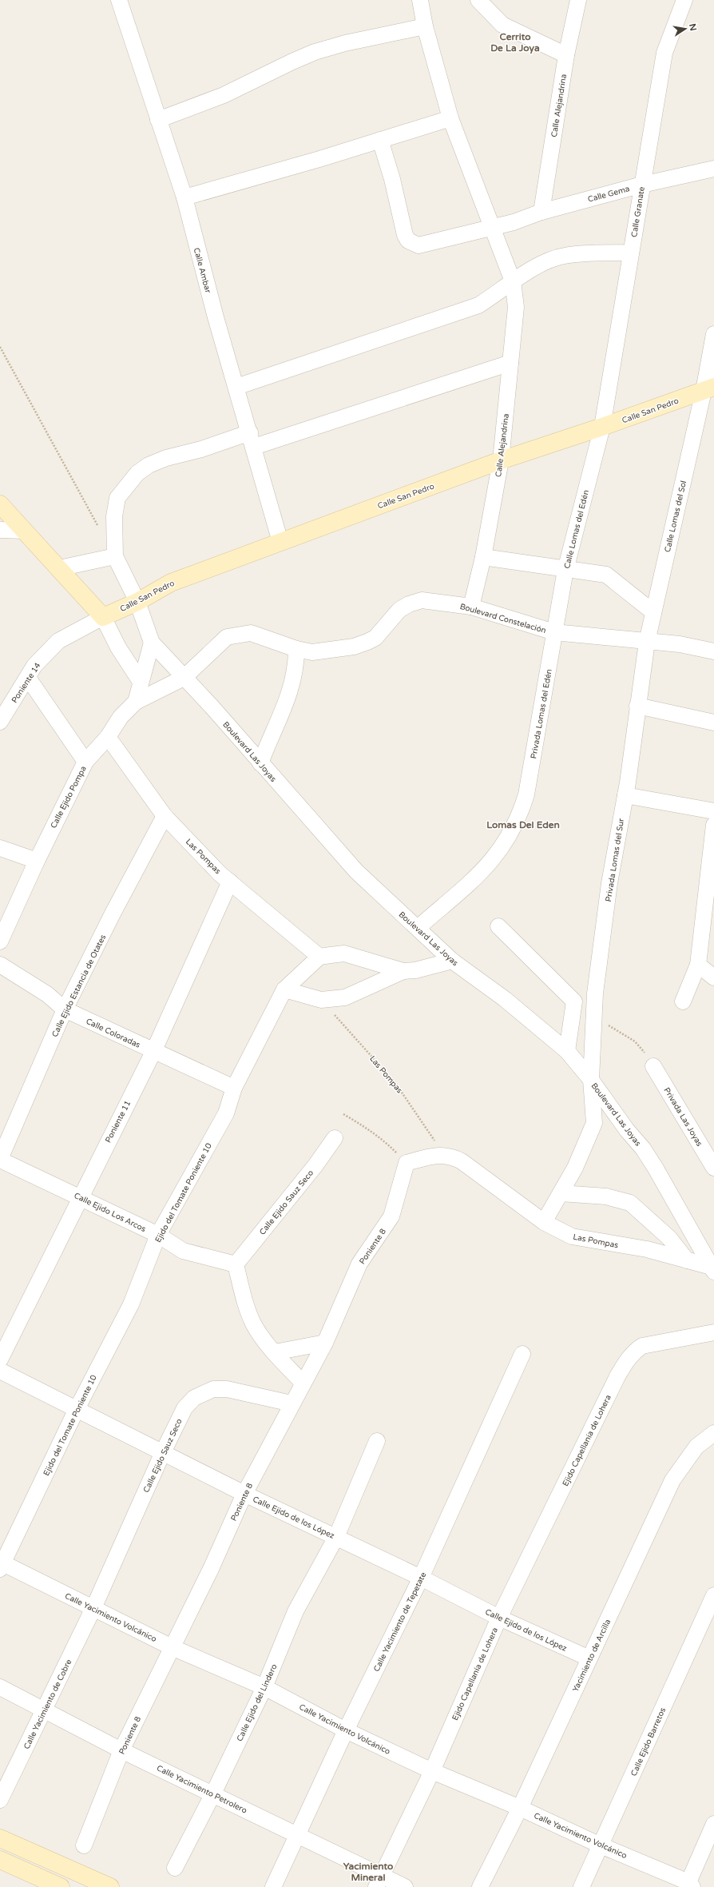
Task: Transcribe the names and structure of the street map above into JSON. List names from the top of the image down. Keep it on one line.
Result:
{"streets":{"street":["Calle Alejandrina","Calle Gema","Calle Granate","Calle Ambar","Calle San Pedro","Calle Lomas del Sol","Calle Lomas del Edén","Boulevard Constelación","Poniente 14","Privada Lomas del Edén","Boulevard Las Joyas","Calle Ejido Pompa","Las Pompas","Privada Lomas del Sur","Calle Ejido Estancia de Otates","Calle Coloradas","Privada Las Joyas","Poniente 11","Ejido del Tomate Poniente 10","Calle Ejido Sauz Seco","Calle Ejido Los Arcos","Poniente 8","Ejido Capellanía de Lohera","Calle Ejido de los López","Calle Yacimiento Volcánico","Calle Yacimiento de Tepetate","Yacimiento de Arcilla","Calle Ejido del Lindero","Calle Yacimiento de Cobre","Calle Ejido Barretos","Calle Yacimiento Petrolero"]},"crossings":[["Calle Alejandrina","Calle Gema"],["Calle Alejandrina","Calle San Pedro"],["Calle Alejandrina","Boulevard Constelación"],["Calle Gema","Calle Granate"],["Calle Granate","Calle San Pedro"],["Calle Granate","Calle Lomas del Edén"],["Calle Ambar","Calle San Pedro"],["Calle San Pedro","Calle Lomas del Sol"],["Calle San Pedro","Calle Lomas del Edén"],["Calle San Pedro","Poniente 14"],["Calle Lomas del Sol","Boulevard Constelación"],["Calle Lomas del Sol","Privada Lomas del Sur"],["Calle Lomas del Edén","Boulevard Constelación"],["Calle Lomas del Edén","Privada Lomas del Edén"],["Boulevard Constelación","Privada Lomas del Edén"],["Boulevard Constelación","Boulevard Las Joyas"],["Boulevard Constelación","Calle Ejido Pompa"],["Boulevard Constelación","Privada Lomas del Sur"],["Privada Lomas del Edén","Boulevard Las Joyas"],["Boulevard Las Joyas","Las Pompas"],["Boulevard Las Joyas","Privada Lomas del Sur"],["Calle Ejido Pompa","Las Pompas"],["Las Pompas","Privada Lomas del Sur"],["Las Pompas","Calle Ejido Estancia de Otates"],["Las Pompas","Poniente 11"],["Las Pompas","Ejido del Tomate Poniente 10"],["Las Pompas","Poniente 8"],["Calle Ejido Estancia de Otates","Calle Coloradas"],["Calle Ejido Estancia de Otates","Calle Ejido Los Arcos"],["Calle Coloradas","Poniente 11"],["Calle Coloradas","Ejido del Tomate Poniente 10"],["Poniente 11","Calle Ejido Los Arcos"],["Ejido del Tomate Poniente 10","Calle Ejido Los Arcos"],["Ejido del Tomate Poniente 10","Calle Ejido de los López"],["Ejido del Tomate Poniente 10","Calle Yacimiento Volcánico"],["Calle Ejido Sauz Seco","Calle Ejido Los Arcos"],["Calle Ejido Sauz Seco","Poniente 8"],["Calle Ejido Sauz Seco","Calle Ejido de los López"],["Calle Ejido Sauz Seco","Calle Yacimiento Volcánico"],["Calle Ejido Sauz Seco","Calle Yacimiento de Cobre"],["Poniente 8","Calle Ejido de los López"],["Poniente 8","Calle Yacimiento Volcánico"],["Poniente 8","Calle Yacimiento Petrolero"],["Ejido Capellanía de Lohera","Calle Ejido de los López"],["Ejido Capellanía de Lohera","Calle Yacimiento Volcánico"],["Ejido Capellanía de Lohera","Calle Yacimiento Petrolero"],["Calle Ejido de los López","Calle Yacimiento de Tepetate"],["Calle Ejido de los López","Yacimiento de Arcilla"],["Calle Ejido de los López","Calle Ejido del Lindero"],["Calle Yacimiento Volcánico","Calle Yacimiento de Tepetate"],["Calle Yacimiento Volcánico","Yacimiento de Arcilla"],["Calle Yacimiento Volcánico","Calle Ejido del Lindero"],["Calle Yacimiento Volcánico","Calle Yacimiento de Cobre"],["Calle Yacimiento Volcánico","Calle Ejido Barretos"],["Calle Yacimiento de Tepetate","Calle Yacimiento Petrolero"],["Calle Ejido del Lindero","Calle Yacimiento Petrolero"],["Calle Yacimiento de Cobre","Calle Yacimiento Petrolero"]],"districts":["Cerrito De La Joya","Lomas Del Eden","Yacimiento Mineral"],"north":"right"}
